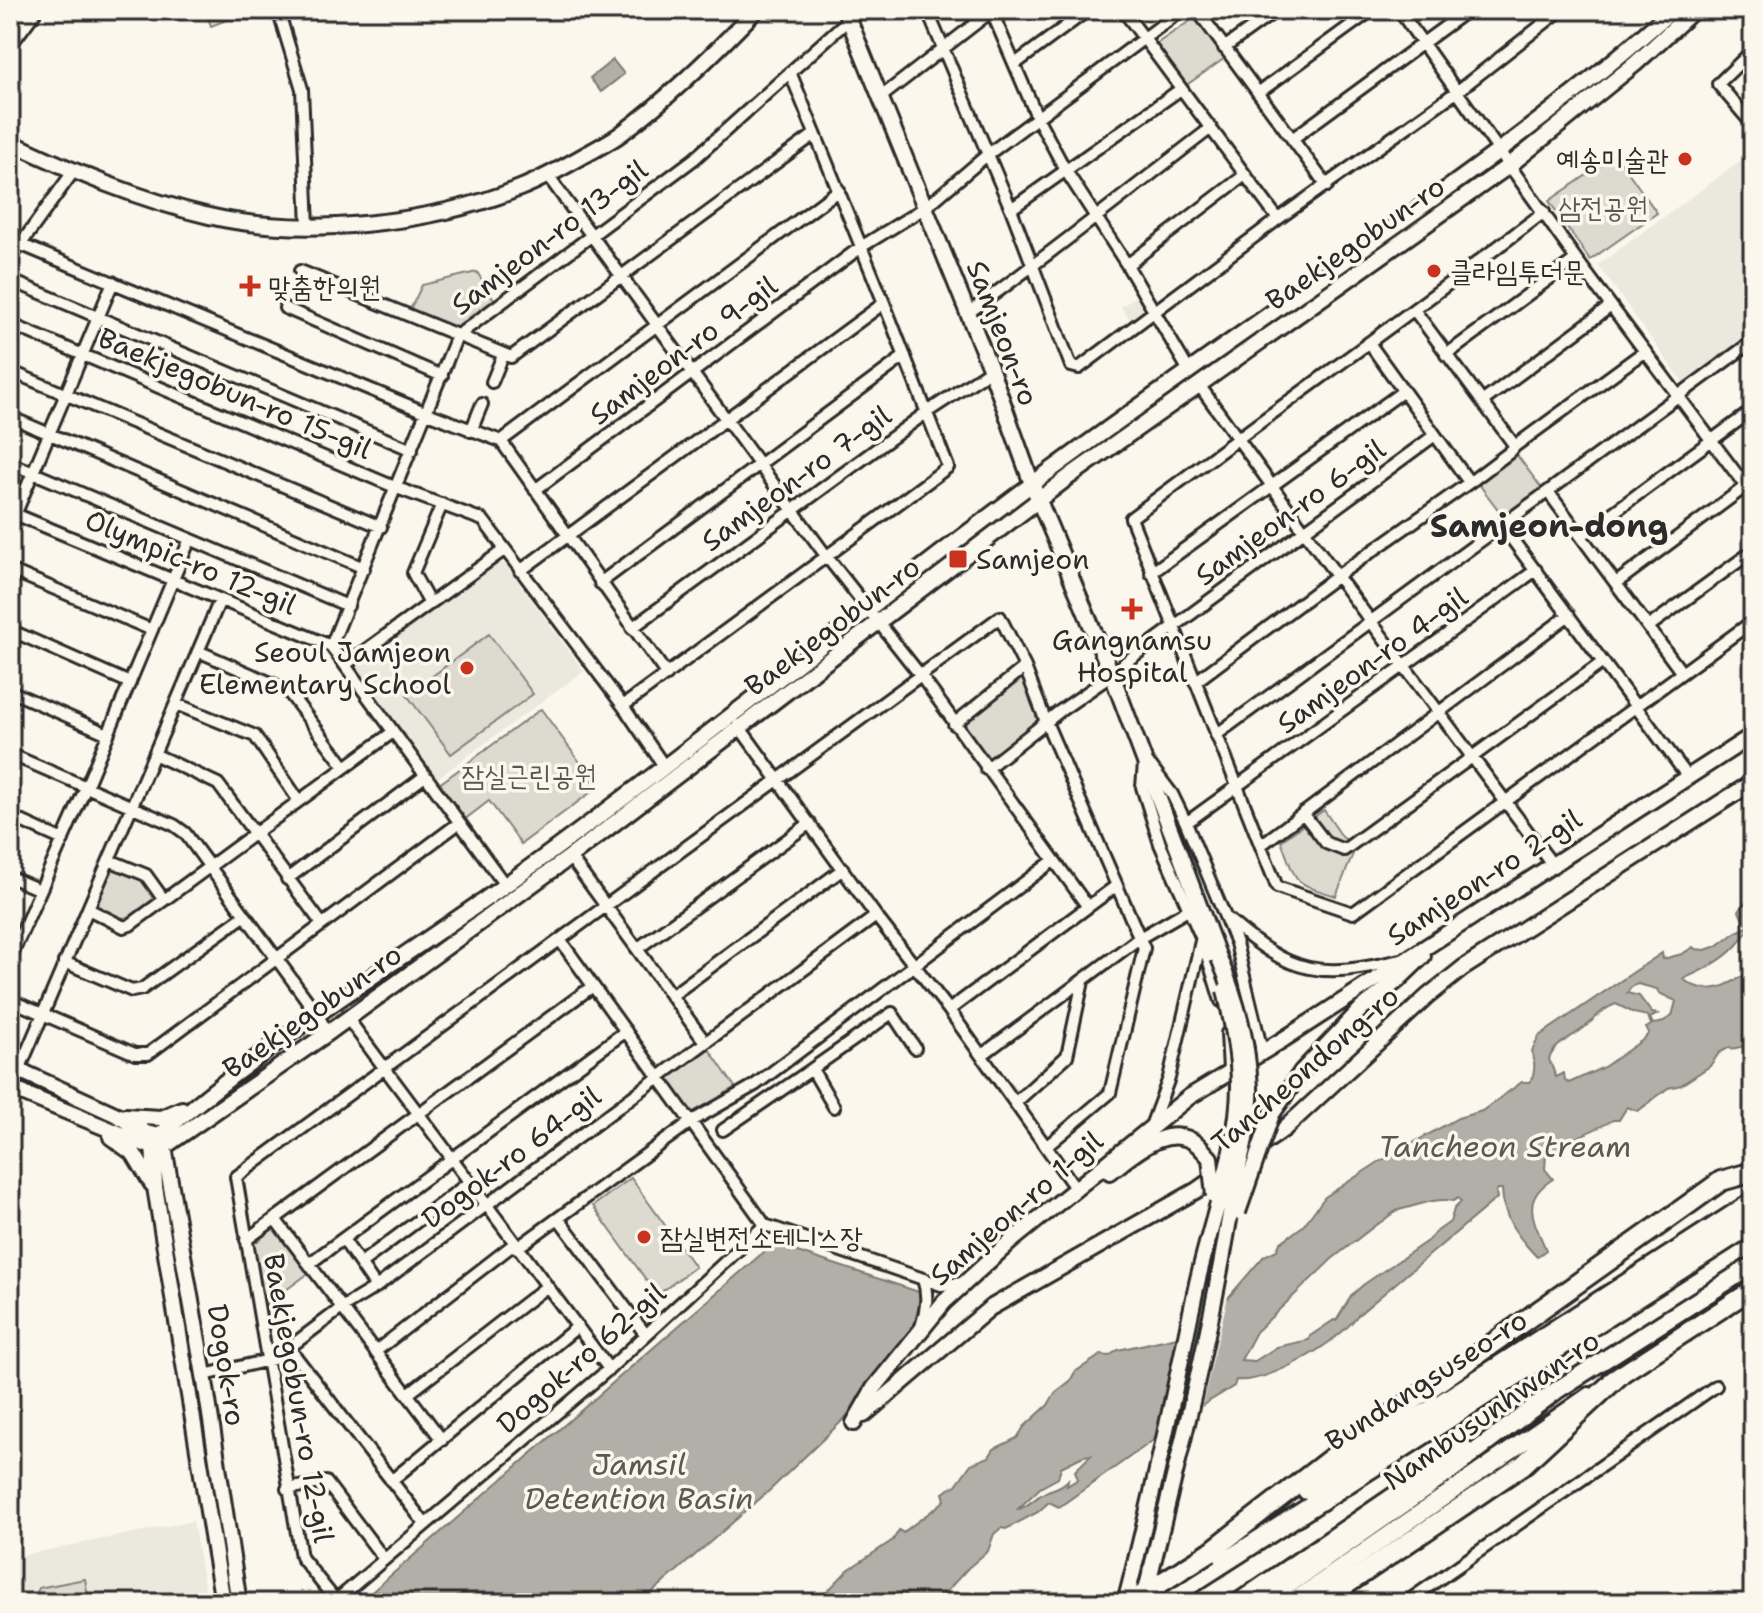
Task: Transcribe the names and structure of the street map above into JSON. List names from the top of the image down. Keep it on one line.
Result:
{"streets":{"highway":["Bundangsuseo-ro"],"main road":["Baekjegobun-ro","Samjeon-ro","Samjeon-ro 2-gil","Tancheondong-ro","Samjeon-ro 1-gil","Dogok-ro","Nambusunhwan-ro"],"street":["Samjeon-ro 13-gil","Samjeon-ro 9-gil","Baekjegobun-ro 15-gil","Samjeon-ro 7-gil","Samjeon-ro 6-gil","Olympic-ro 12-gil","Samjeon-ro 4-gil","Dogok-ro 64-gil","Dogok-ro 62-gil","Baekjegobun-ro 12-gil"]},"crossings":[["Samjeon-ro 13-gil","Samjeon-ro"],["Samjeon-ro 13-gil","Baekjegobun-ro 15-gil"],["Samjeon-ro 13-gil","Olympic-ro 12-gil"],["Baekjegobun-ro","Samjeon-ro"],["Baekjegobun-ro","Baekjegobun-ro 15-gil"],["Baekjegobun-ro","Dogok-ro"],["Samjeon-ro","Samjeon-ro 9-gil"],["Samjeon-ro","Samjeon-ro 7-gil"],["Samjeon-ro","Samjeon-ro 6-gil"],["Samjeon-ro 2-gil","Samjeon-ro 1-gil"],["Tancheondong-ro","Samjeon-ro 1-gil"],["Dogok-ro 64-gil","Dogok-ro"],["Dogok-ro 64-gil","Baekjegobun-ro 12-gil"],["Dogok-ro 62-gil","Baekjegobun-ro 12-gil"]],"districts":["Samjeon-dong"],"water":["Tancheon Stream","Jamsil Detention Basin"],"parks":["삼전공원","잠실근린공원"],"places":{"other":["예송미술관","클라임투더문","Seoul Jamjeon Elementary School","잠실변전소테니스장"],"health":["맞춤한의원","Gangnamsu Hospital"],"transit":["Samjeon"]}}
